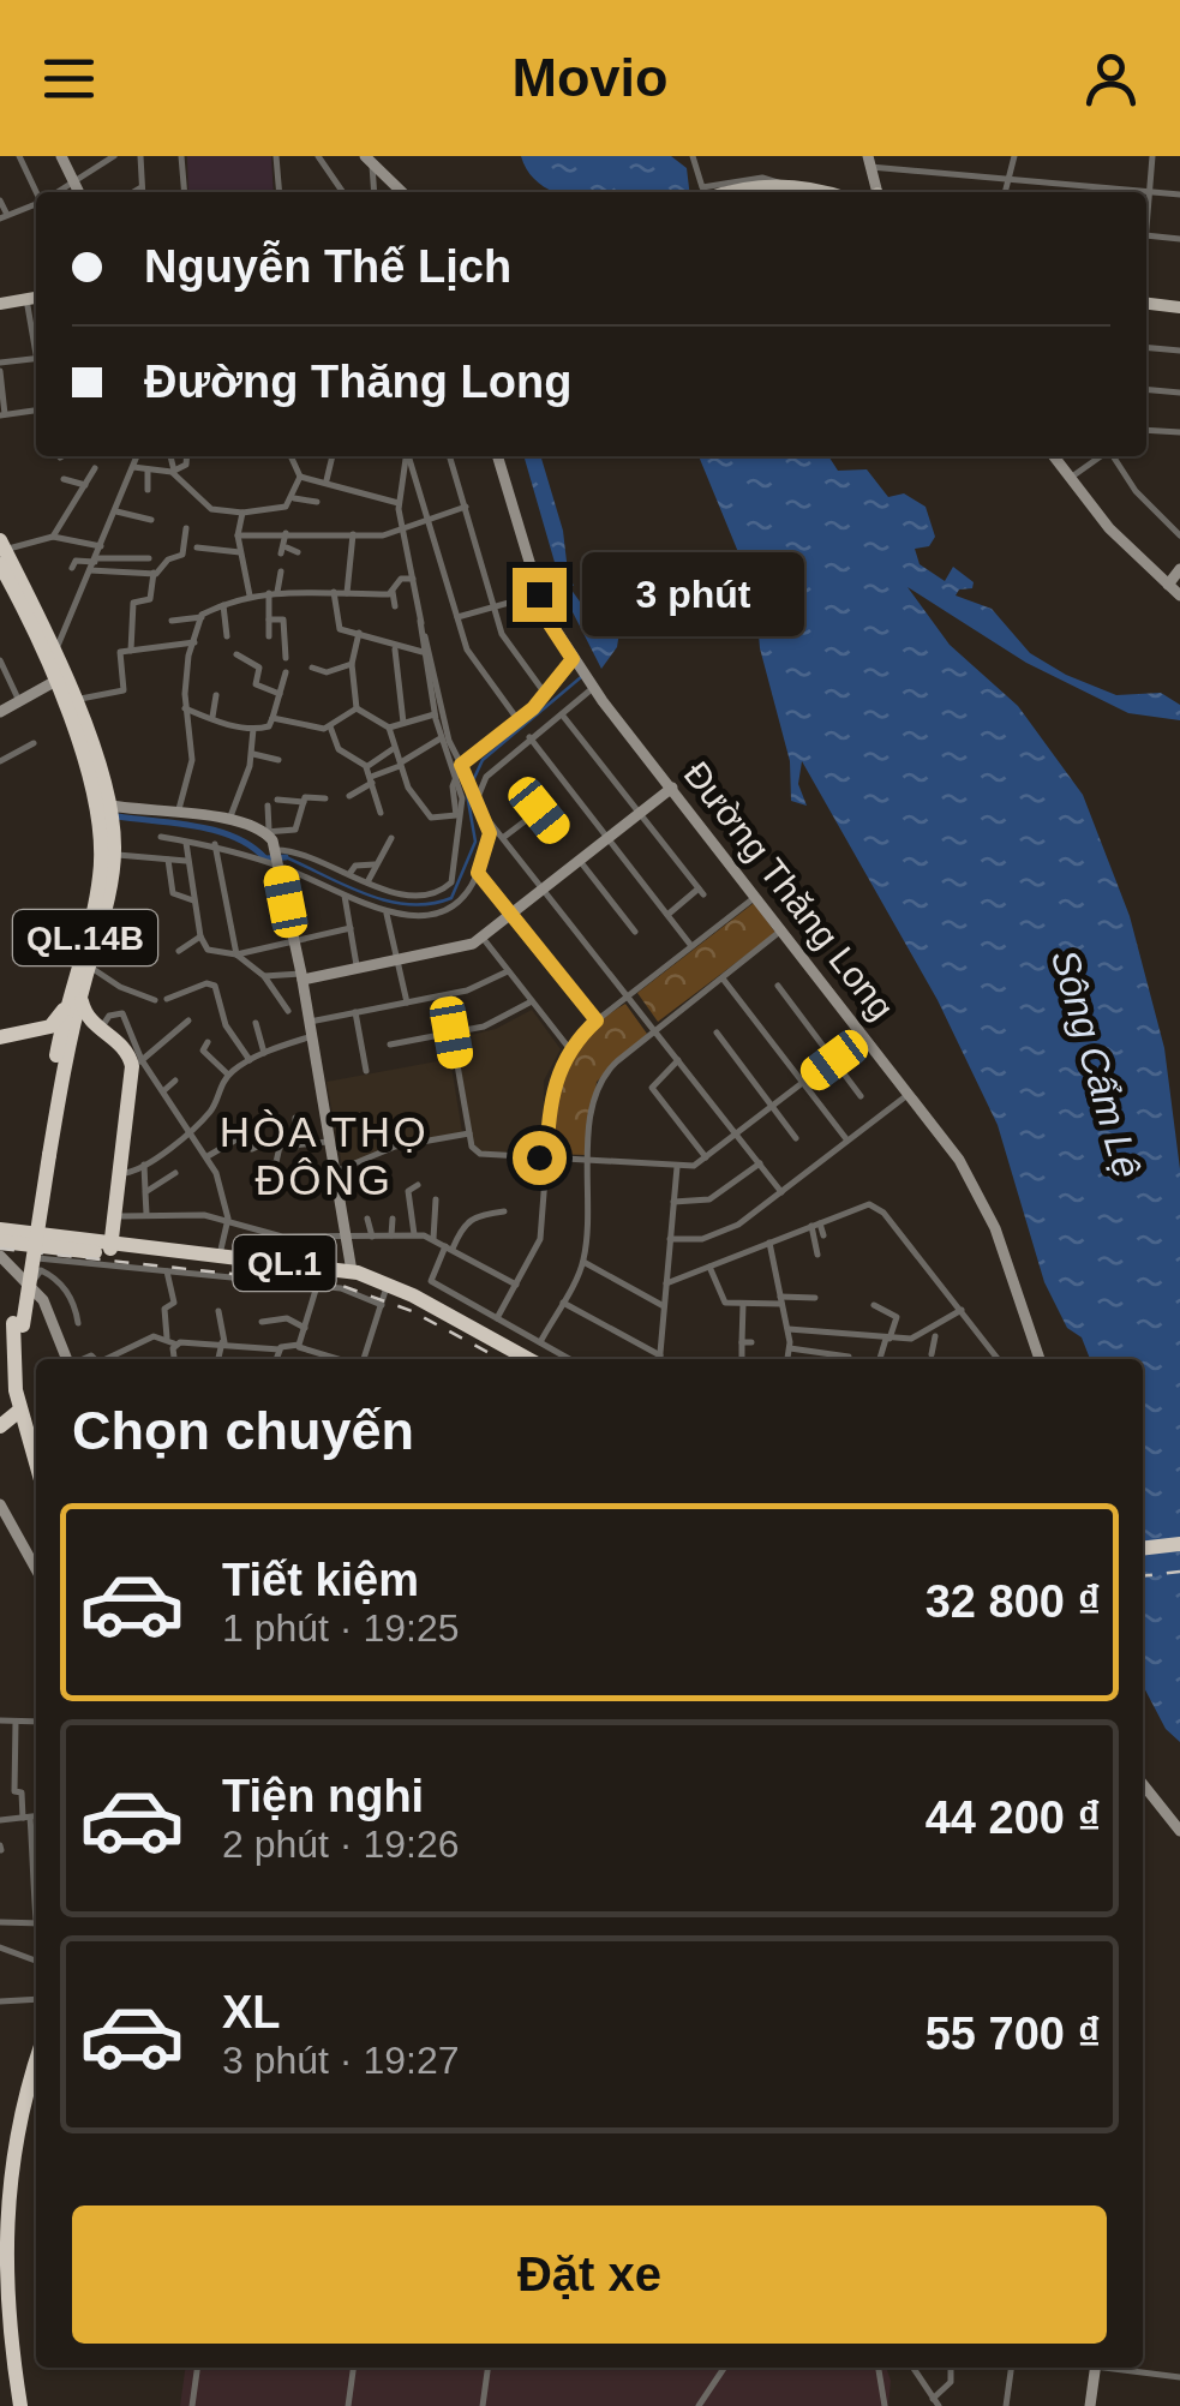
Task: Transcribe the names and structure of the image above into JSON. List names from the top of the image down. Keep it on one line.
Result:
{"streets":{"highway":["QL.14B","QL.1"],"street":["Đường Thăng Long"]},"districts":["HÒA THỌ ĐÔNG"],"water":["Sông Cẩm Lệ"],"page":{"header":"Movio","banner":["Nguyễn Thế Lịch","Đường Thăng Long"],"bubble":"3 phút","heading":"Chọn chuyến","list":[{"name":"Tiết kiệm","note":"1 phút · 19:25","value":"32 800 ₫"},{"name":"Tiện nghi","note":"2 phút · 19:26","value":"44 200 ₫"},{"name":"XL","note":"3 phút · 19:27","value":"55 700 ₫"}],"buttons":"Đặt xe"}}
